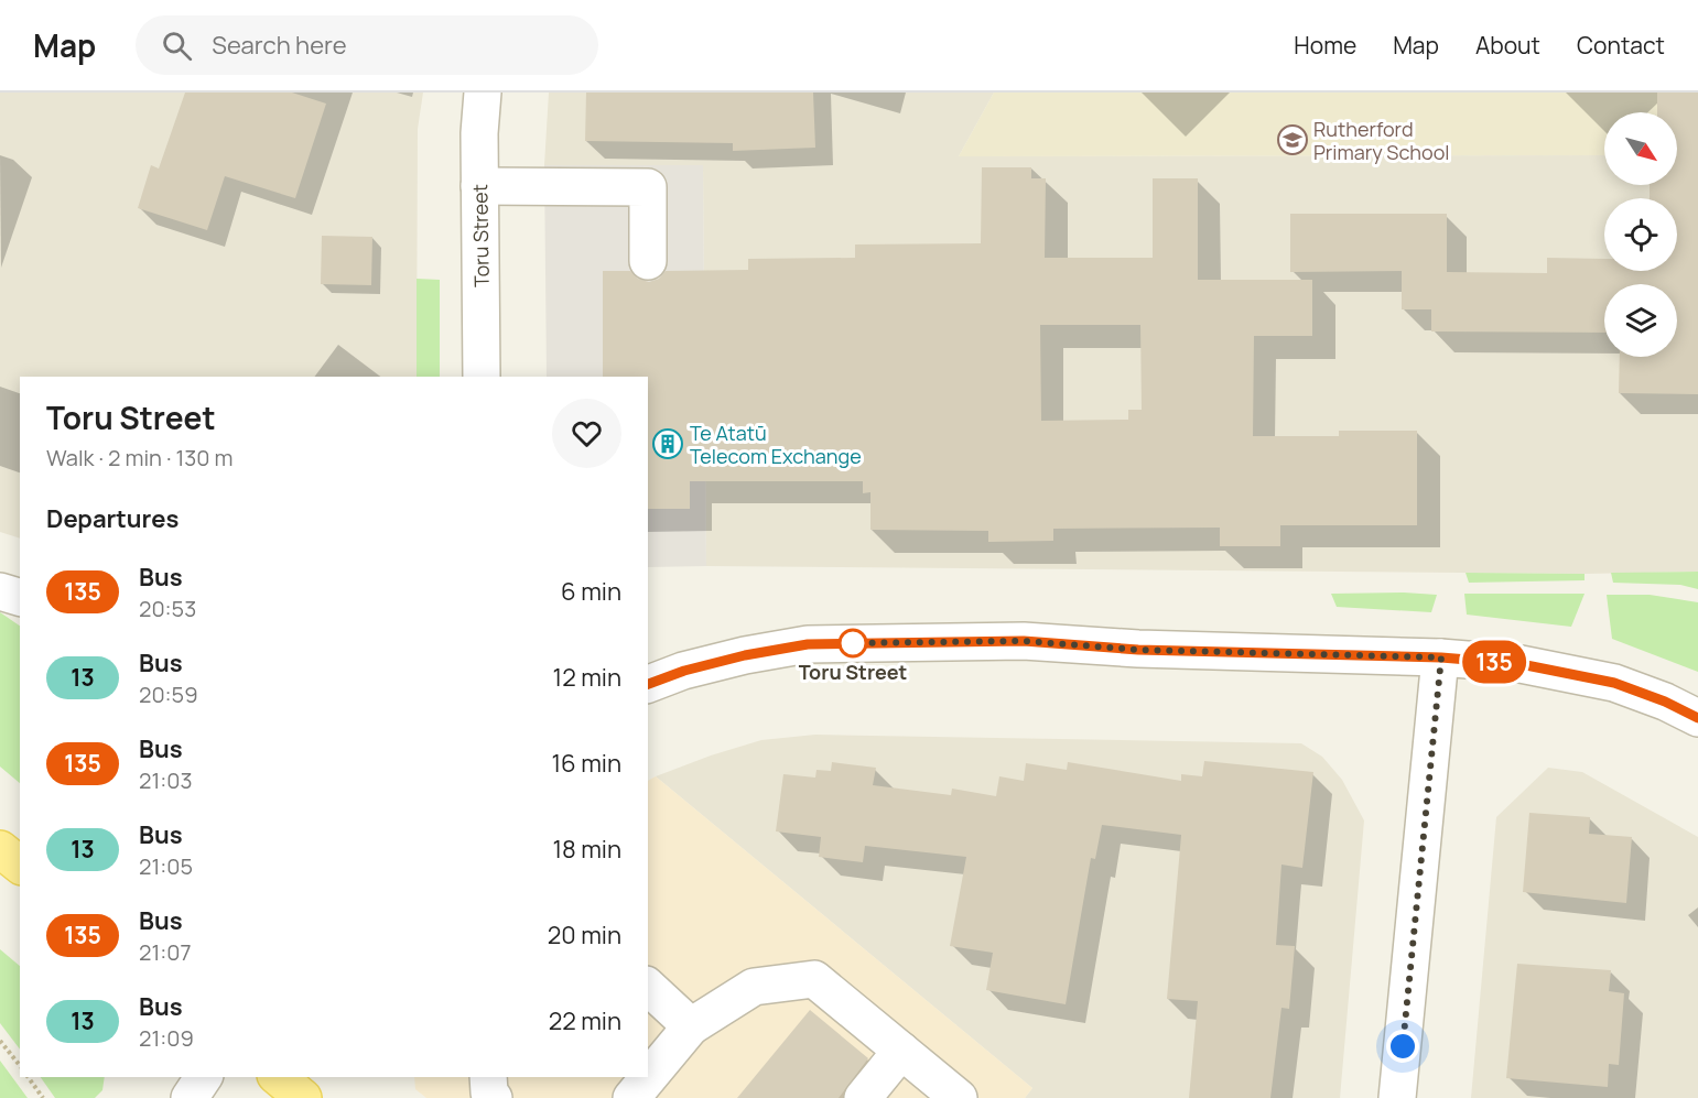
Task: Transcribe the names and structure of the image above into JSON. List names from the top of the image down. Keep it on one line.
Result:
{"streets":{"street":["Toru Street"]},"places":{"school or university":["Rutherford Primary School"],"building":["Te Atatū Telecom Exchange"],"other":["Toru Street"]},"lines":["bus line 135"],"north":"bottom right","page":{"header":"Map","search":"Search here","nav":["Home","Map","About","Contact"],"on_map":"135","heading":[["Toru Street","Walk · 2 min · 130 m"],"Departures"],"list":[{"mark":"135","name":"Bus","note":"20:53","value":"6 min"},{"mark":"13","name":"Bus","note":"20:59","value":"12 min"},{"mark":"135","name":"Bus","note":"21:03","value":"16 min"},{"mark":"13","name":"Bus","note":"21:05","value":"18 min"},{"mark":"135","name":"Bus","note":"21:07","value":"20 min"},{"mark":"13","name":"Bus","note":"21:09","value":"22 min"}]}}
